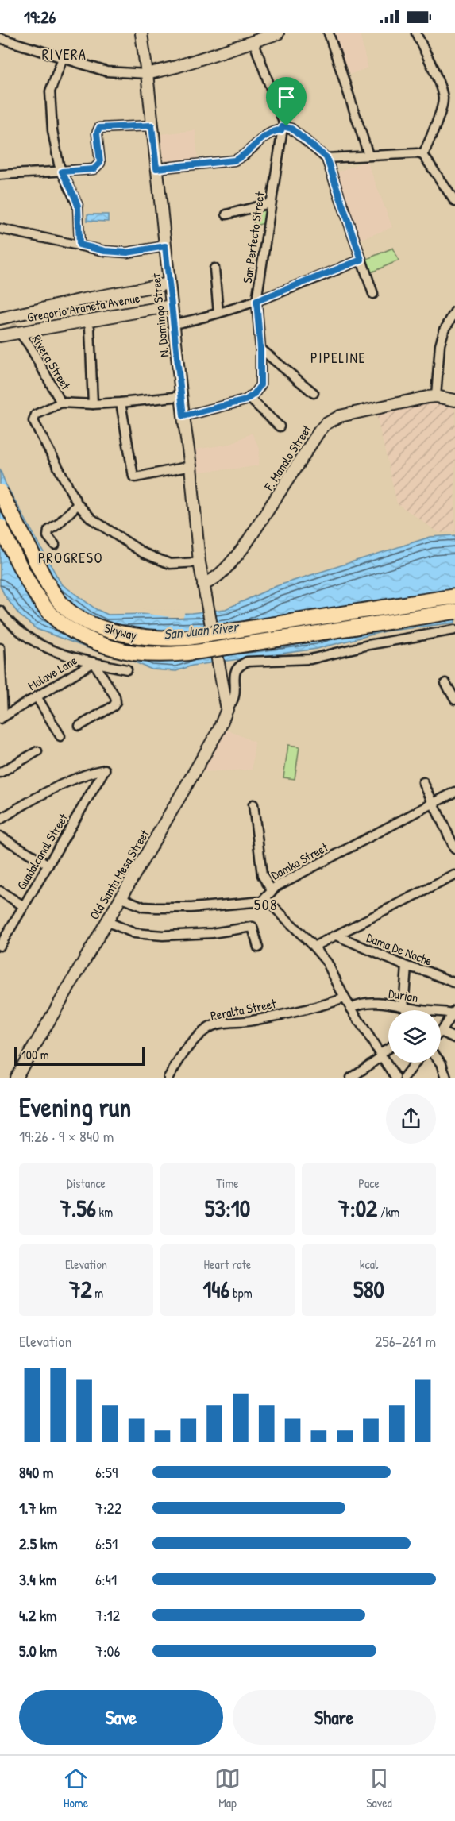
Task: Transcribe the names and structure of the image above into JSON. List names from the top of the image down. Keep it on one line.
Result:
{"streets":{"highway":["Skyway"],"main road":["Gregorio Araneta Avenue","N. Domingo Street","F. Manalo Street","Old Santa Mesa Street"],"street":["San Perfecto Street","Rivera Street","Molave Lane","Guadalcanal Street","Damka Street","Dama De Noche","Durian","Peralta Street"]},"crossings":[["Gregorio Araneta Avenue","N. Domingo Street"],["N. Domingo Street","F. Manalo Street"],["N. Domingo Street","Old Santa Mesa Street"],["Damka Street","Old Santa Mesa Street"]],"districts":["RIVERA","PIPELINE","PROGRESO","508"],"water":["San Juan River"],"scale_bar":"100 m","page":{"status":"19:26","scale":"100 m","heading":["Evening run","19:26 · 9 × 840 m"],"stats":[["Distance","7.56 km"],["Time","53:10"],["Pace","7:02 /km"],["Elevation","72 m"],["Heart rate","146 bpm"],["kcal","580"]],"chart":["Elevation","256–261 m"],"list":[{"name":"840 m","note":"6:59"},{"name":"1.7 km","note":"7:22"},{"name":"2.5 km","note":"6:51"},{"name":"3.4 km","note":"6:41"},{"name":"4.2 km","note":"7:12"},{"name":"5.0 km","note":"7:06"}],"buttons":["Save","Share"],"tabs":["Home","Map","Saved"]}}
